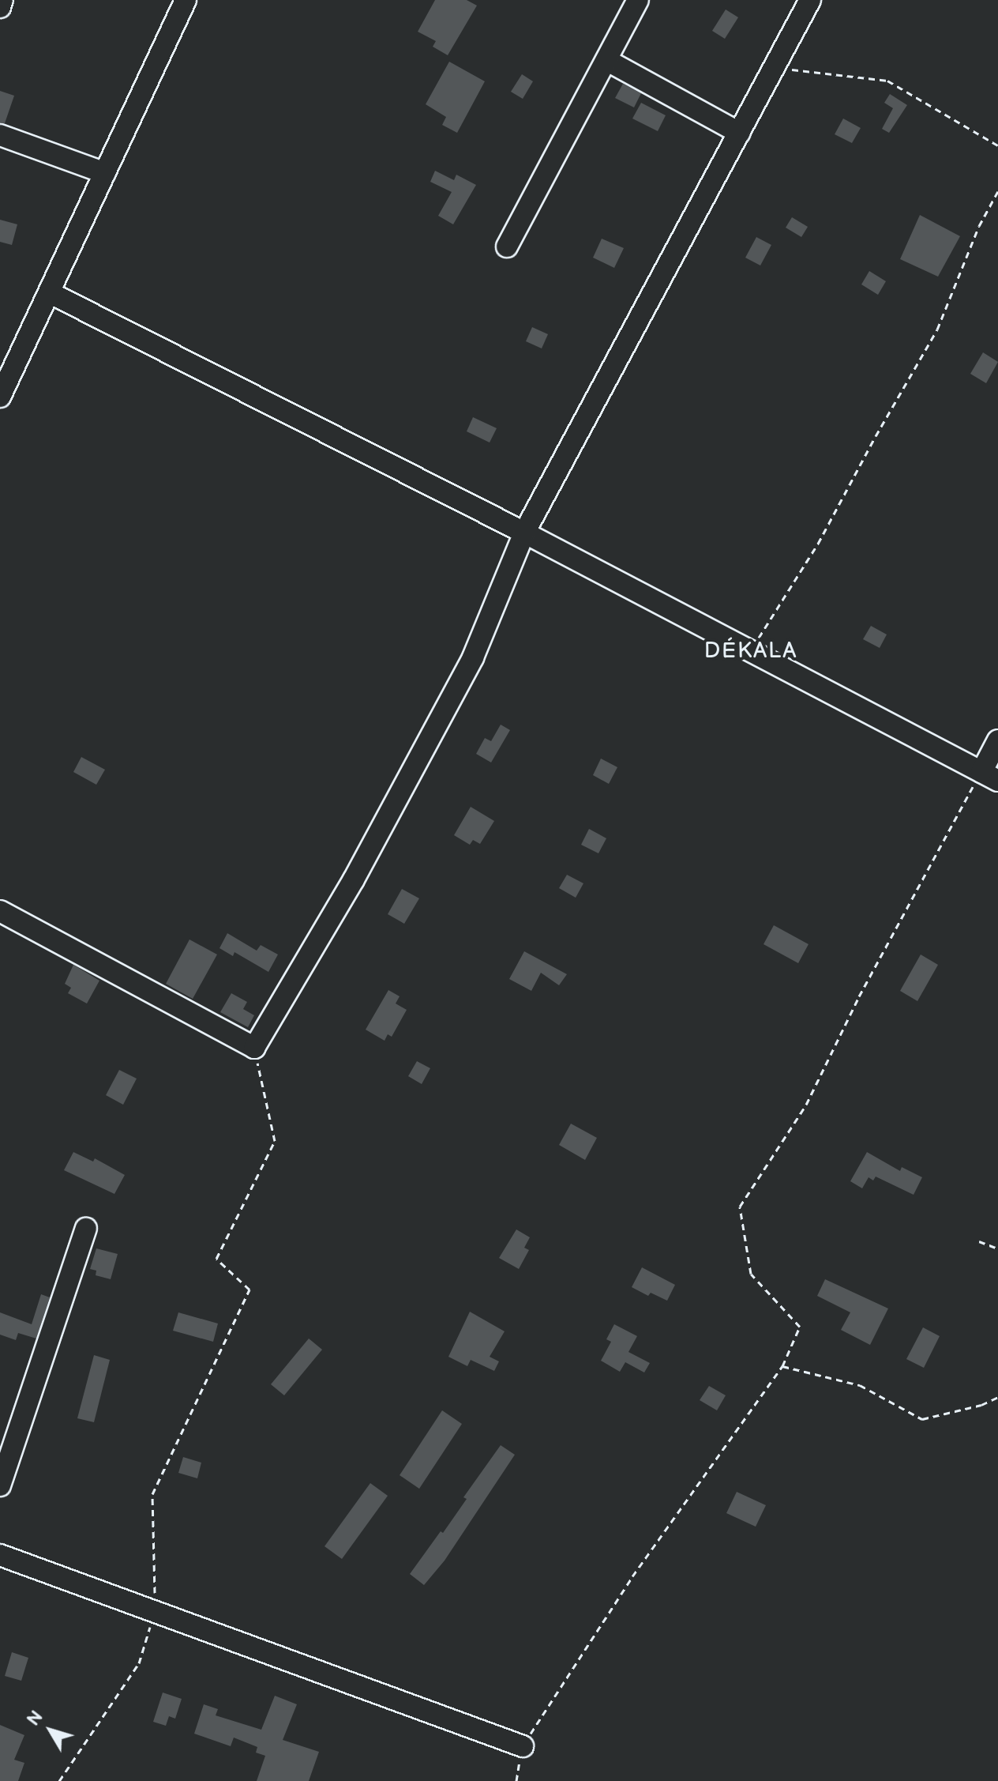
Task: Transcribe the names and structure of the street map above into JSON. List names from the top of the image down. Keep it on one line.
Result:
{"districts":["DÉKALA"],"north":"top left"}
